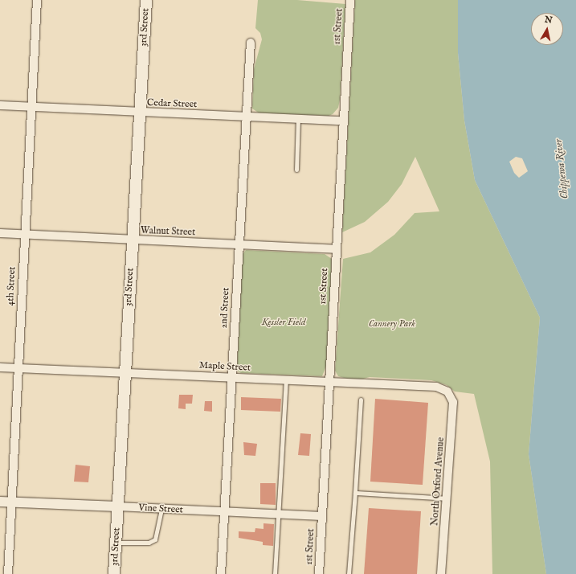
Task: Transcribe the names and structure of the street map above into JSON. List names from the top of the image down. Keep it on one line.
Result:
{"streets":{"main road":["3rd Street"],"street":["1st Street","Cedar Street","Walnut Street","4th Street","2nd Street","Maple Street","North Oxford Avenue","Vine Street"]},"crossings":[["1st Street","Cedar Street"],["1st Street","Walnut Street"],["1st Street","Maple Street"],["1st Street","Vine Street"],["3rd Street","Cedar Street"],["3rd Street","Walnut Street"],["3rd Street","Maple Street"],["3rd Street","Vine Street"],["Cedar Street","4th Street"],["Cedar Street","2nd Street"],["Walnut Street","4th Street"],["Walnut Street","2nd Street"],["4th Street","Maple Street"],["4th Street","Vine Street"],["2nd Street","Maple Street"],["2nd Street","Vine Street"],["Maple Street","North Oxford Avenue"]],"water":["Chippewa River"],"parks":["Kessler Field","Cannery Park"],"north":"top"}
